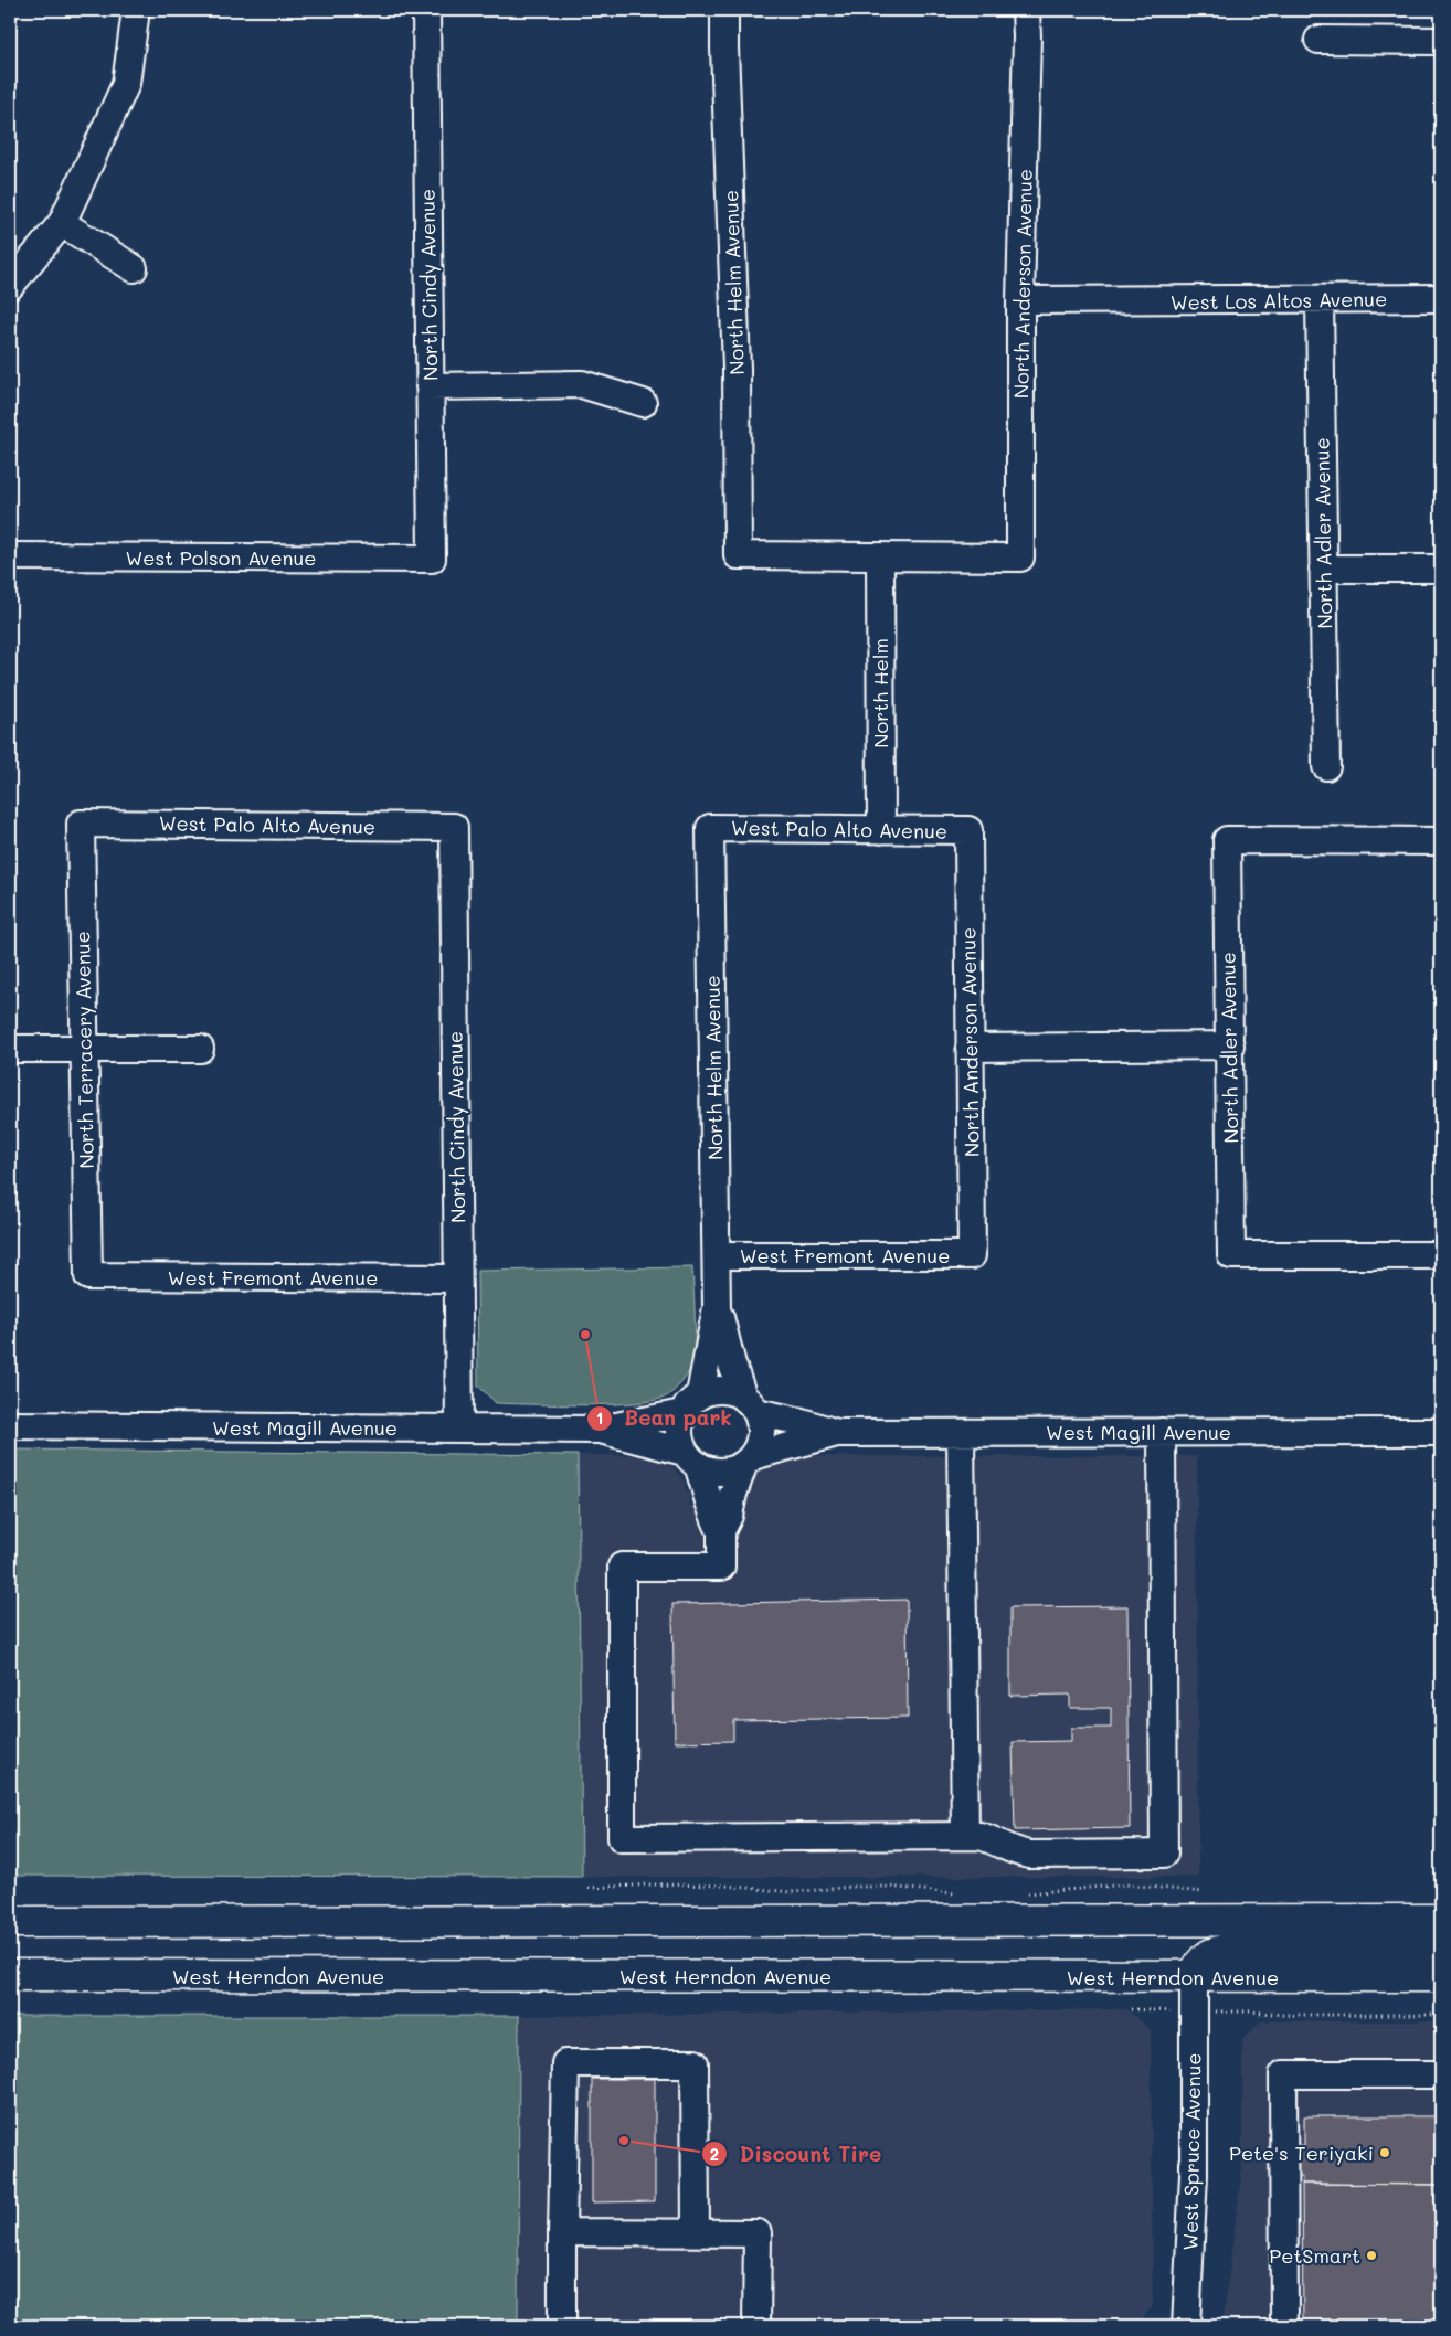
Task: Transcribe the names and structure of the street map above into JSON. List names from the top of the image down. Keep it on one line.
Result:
{"streets":{"main road":["West Herndon Avenue"],"street":["North Helm Avenue","North Anderson Avenue","North Cindy Avenue","West Los Altos Avenue","North Adler Avenue","West Polson Avenue","North Helm","West Palo Alto Avenue","North Terracery Avenue","West Fremont Avenue","West Magill Avenue","West Spruce Avenue"]},"crossings":[["North Helm Avenue","North Anderson Avenue"],["North Helm Avenue","North Helm"],["North Helm Avenue","West Palo Alto Avenue"],["North Helm Avenue","West Fremont Avenue"],["North Helm Avenue","West Magill Avenue"],["North Anderson Avenue","West Los Altos Avenue"],["North Anderson Avenue","North Helm"],["North Anderson Avenue","West Palo Alto Avenue"],["North Anderson Avenue","West Fremont Avenue"],["North Cindy Avenue","West Polson Avenue"],["North Cindy Avenue","West Palo Alto Avenue"],["North Cindy Avenue","West Fremont Avenue"],["North Cindy Avenue","West Magill Avenue"],["West Los Altos Avenue","North Adler Avenue"],["North Helm","West Palo Alto Avenue"],["West Palo Alto Avenue","North Terracery Avenue"],["North Terracery Avenue","West Fremont Avenue"],["West Herndon Avenue","West Spruce Avenue"]],"places":["Bean park","Discount Tire","Pete's Teriyaki","PetSmart"]}
